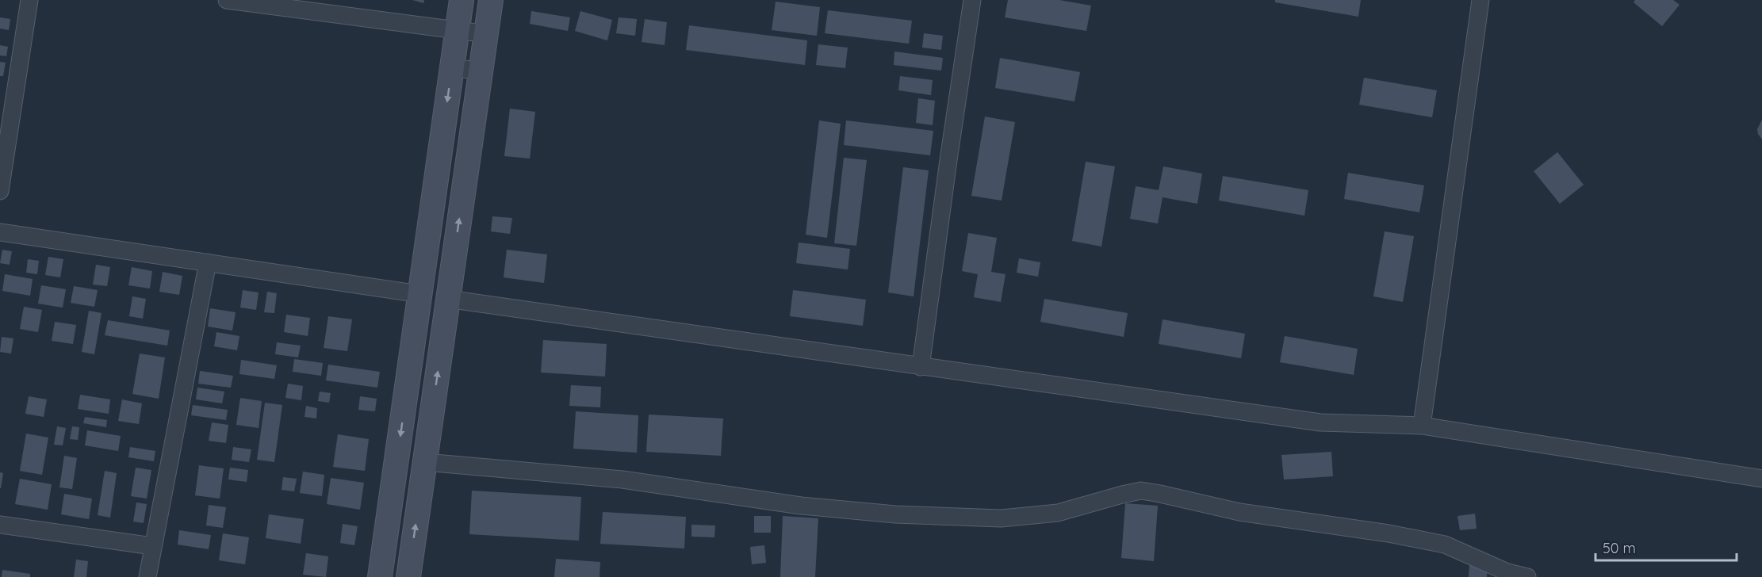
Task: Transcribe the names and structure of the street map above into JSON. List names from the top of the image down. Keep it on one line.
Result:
{"scale_bar":"50 m"}
